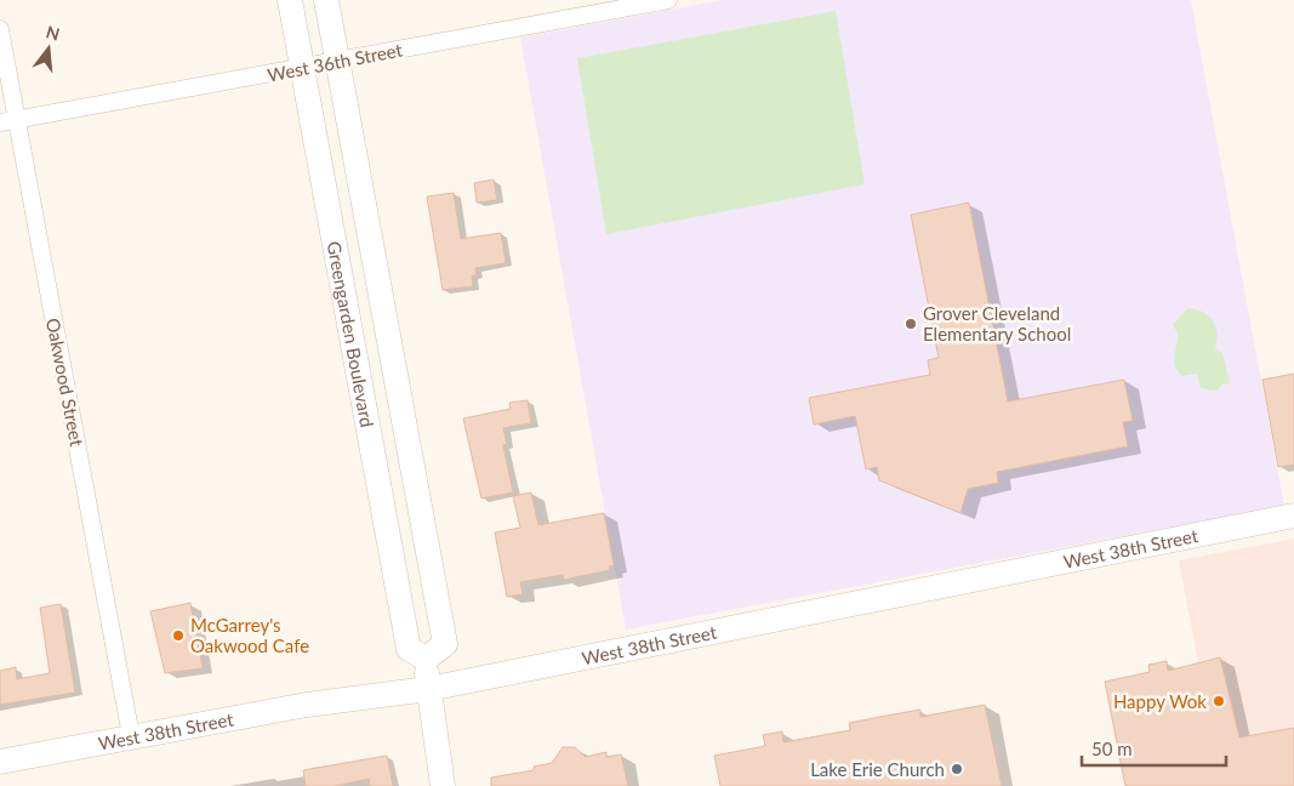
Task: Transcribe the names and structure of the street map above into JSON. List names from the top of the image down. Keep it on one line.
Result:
{"streets":{"street":["West 36th Street","Greengarden Boulevard","Oakwood Street","West 38th Street"]},"crossings":[["West 36th Street","Greengarden Boulevard"],["West 36th Street","Oakwood Street"],["Oakwood Street","West 38th Street"]],"places":["Grover Cleveland Elementary School","McGarrey's Oakwood Cafe","Happy Wok","Lake Erie Church"],"scale_bar":"50 m","north":"top"}
